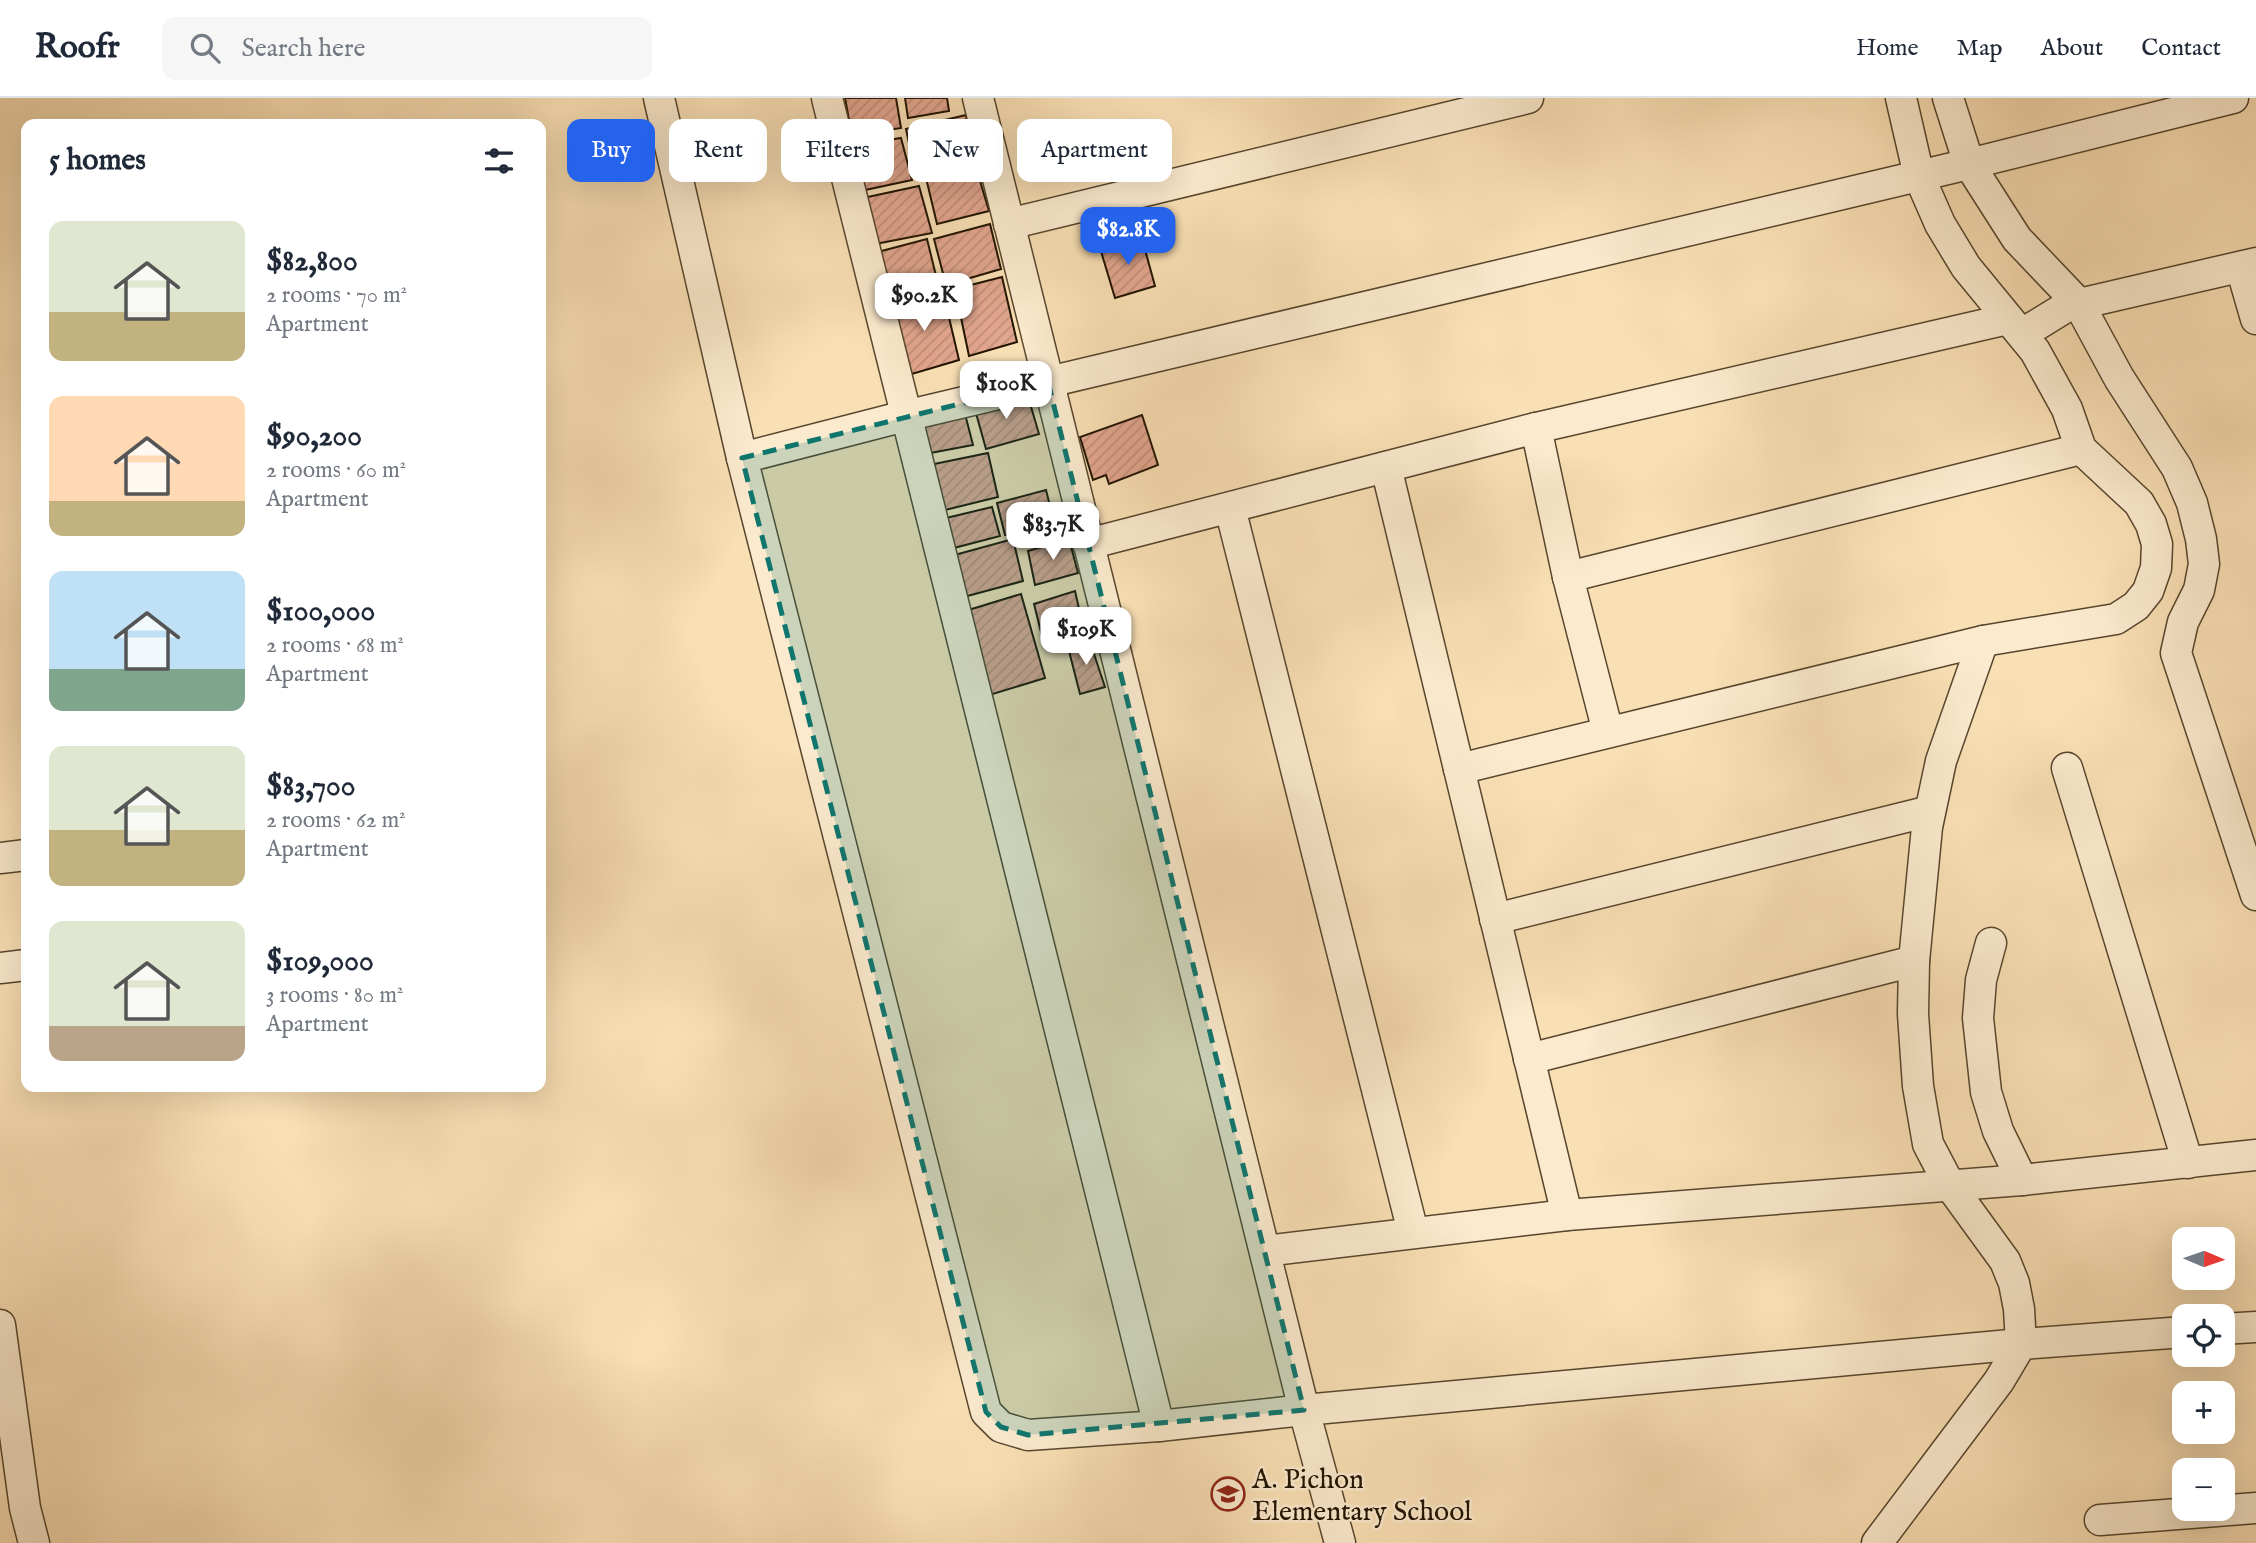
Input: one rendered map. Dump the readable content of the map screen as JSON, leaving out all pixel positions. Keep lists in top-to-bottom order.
{
  "places": {
    "school or university": ["A. Pichon Elementary School"]
  },
  "north": "right",
  "page": {
    "header": "Roofr",
    "search": "Search here",
    "nav": [
      "Home",
      "Map",
      "About",
      "Contact"
    ],
    "chip": [
      "Buy",
      "Rent",
      "Filters",
      "New",
      "Apartment"
    ],
    "heading": "5 homes",
    "list": [
      {
        "name": "$82,800",
        "note": "2 rooms · 70 m² · Apartment"
      },
      {
        "name": "$90,200",
        "note": "2 rooms · 60 m² · Apartment"
      },
      {
        "name": "$100,000",
        "note": "2 rooms · 68 m² · Apartment"
      },
      {
        "name": "$83,700",
        "note": "2 rooms · 62 m² · Apartment"
      },
      {
        "name": "$109,000",
        "note": "3 rooms · 80 m² · Apartment"
      }
    ],
    "price": [
      "$82.8K",
      "$90.2K",
      "$100K",
      "$83.7K",
      "$109K"
    ],
    "map_buttons": ["+", "−"]
  }
}
